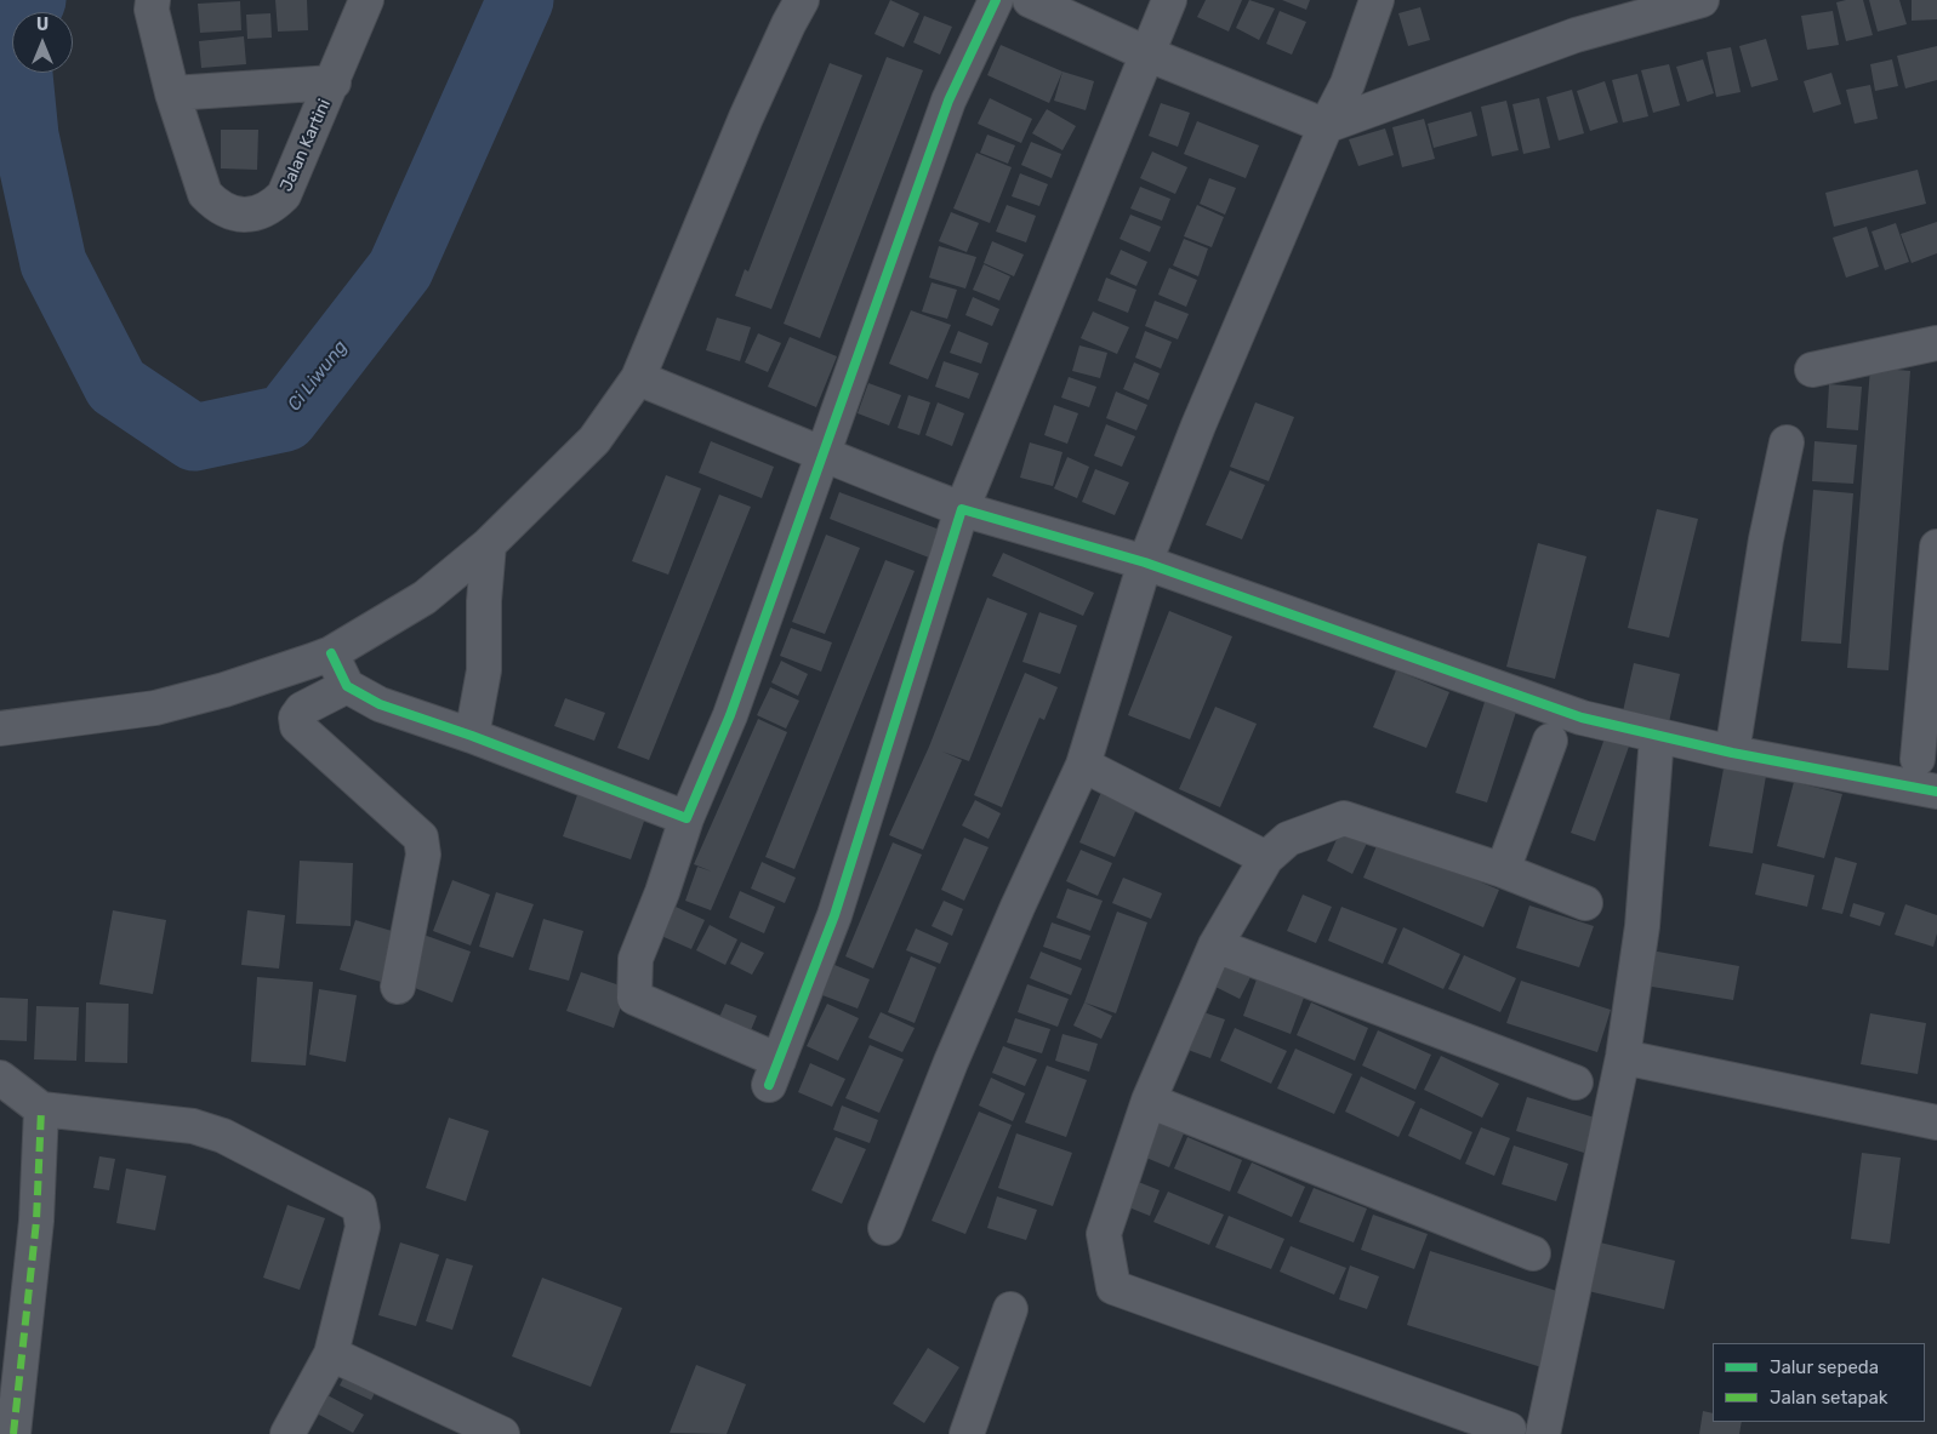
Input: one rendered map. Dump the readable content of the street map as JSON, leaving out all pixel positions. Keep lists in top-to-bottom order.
{
  "streets": {
    "street": ["Jalan Kartini"]
  },
  "water": ["Ci Liwung"],
  "legend": ["Jalur sepeda", "Jalan setapak"],
  "north": "top"
}
